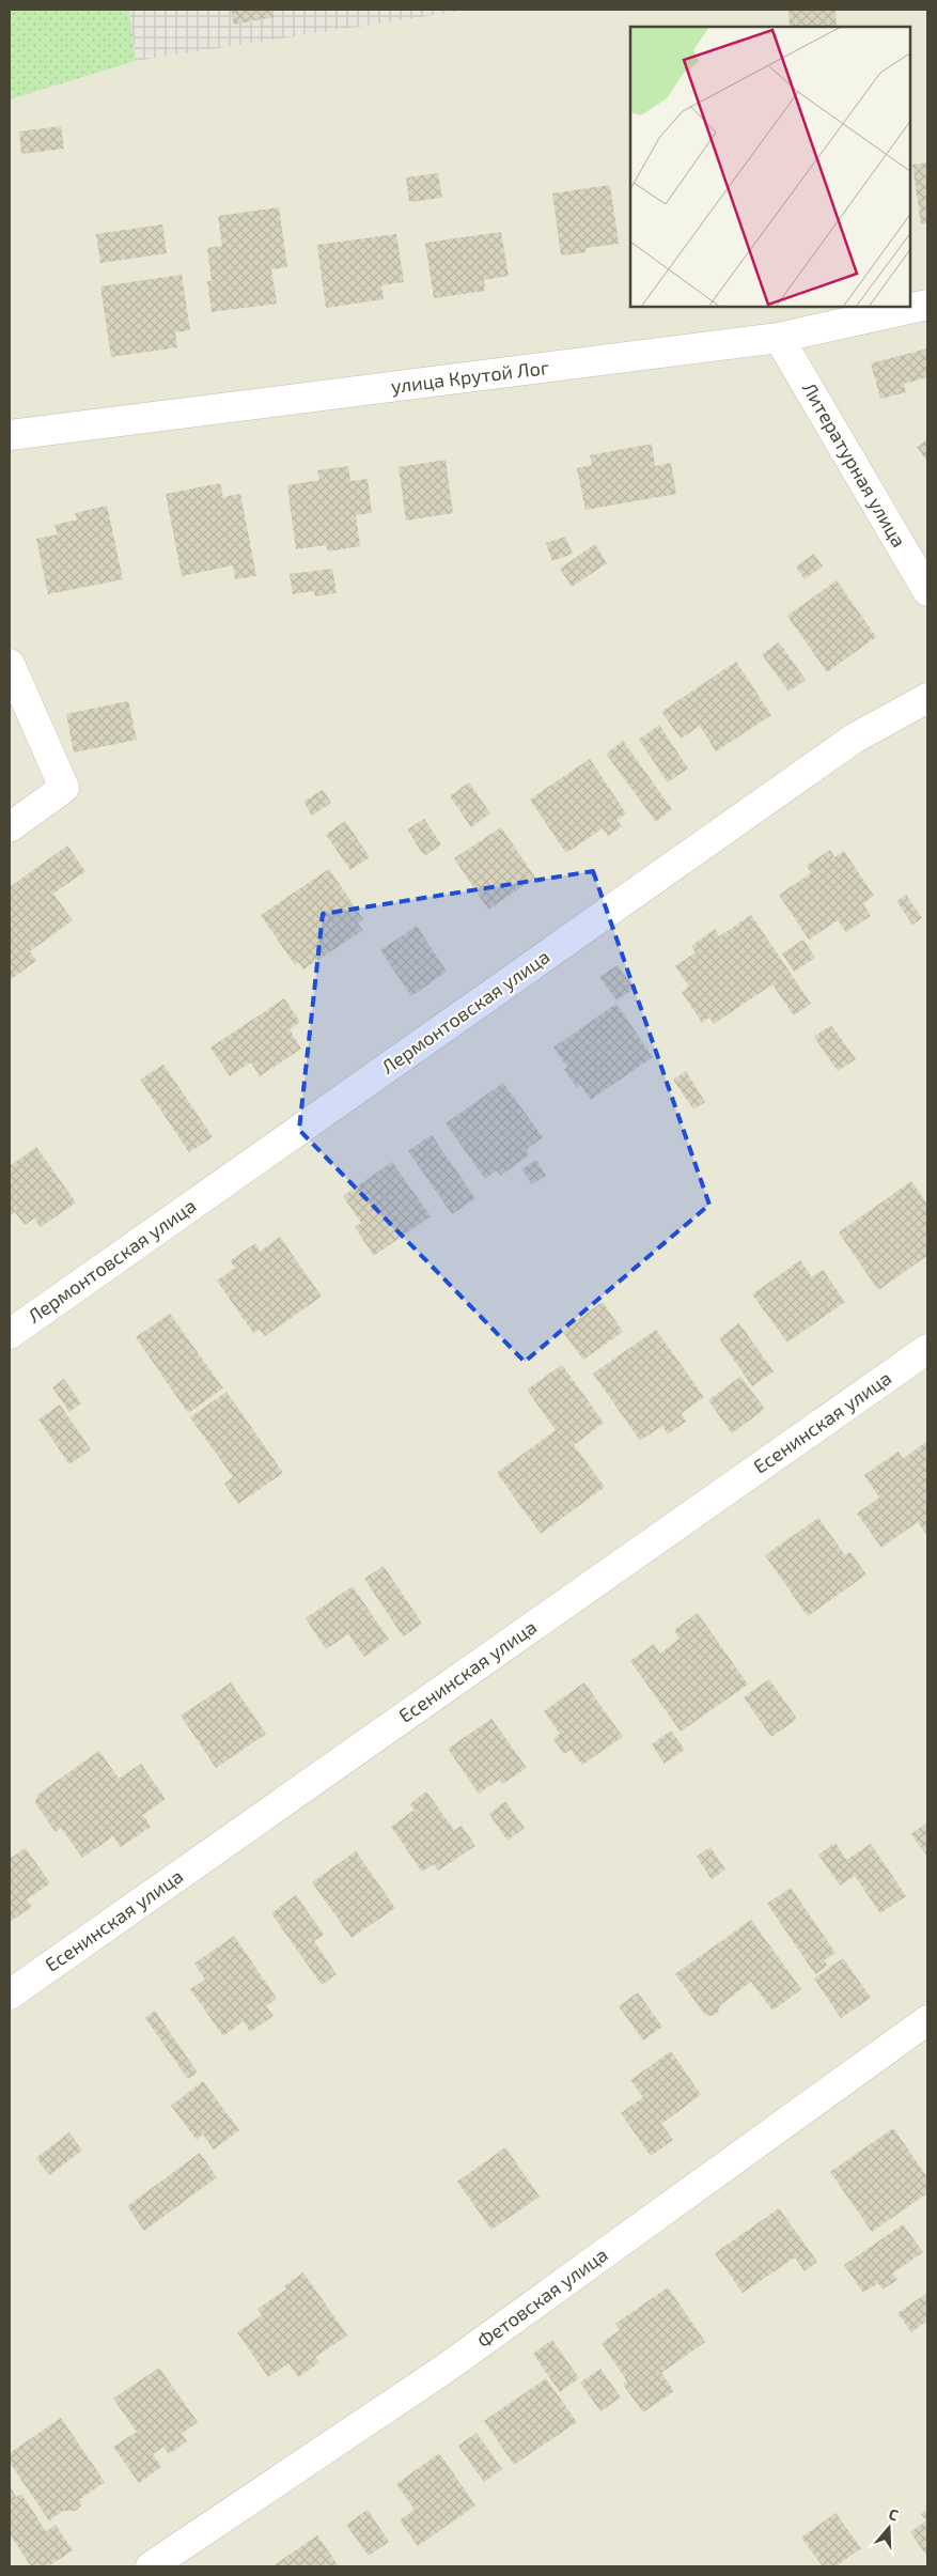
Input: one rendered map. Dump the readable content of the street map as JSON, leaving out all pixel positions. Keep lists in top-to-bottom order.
{
  "streets": {
    "street": [
      "улица Крутой Лог",
      "Литературная улица",
      "Лермонтовская улица",
      "Есенинская улица",
      "Фетовская улица"
    ]
  },
  "crossings": [
    ["улица Крутой Лог", "Литературная улица"]
  ],
  "north": "top"
}
